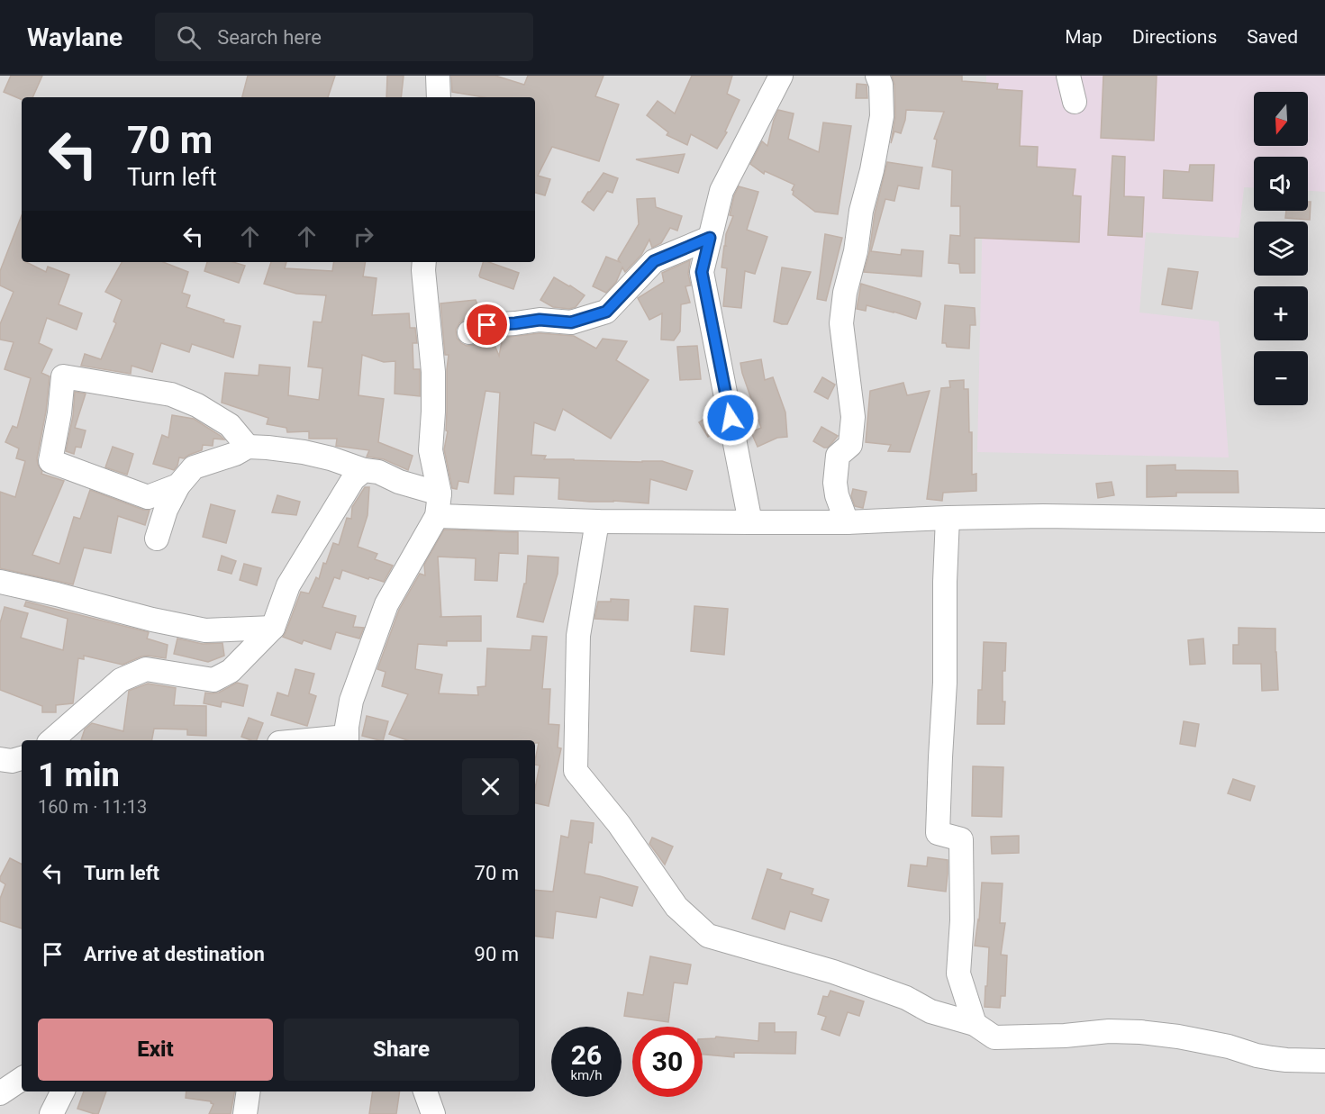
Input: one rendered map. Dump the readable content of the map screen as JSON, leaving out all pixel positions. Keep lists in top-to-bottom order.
{
  "north": "bottom",
  "page": {
    "header": "Waylane",
    "search": "Search here",
    "nav": ["Map", "Directions", "Saved"],
    "map_buttons": ["+", "−"],
    "turn": ["70 m", "Turn left"],
    "heading": ["1 min", "160 m · 11:13"],
    "list": [
      {
        "name": "Turn left",
        "value": "70 m"
      },
      {
        "name": "Arrive at destination",
        "value": "90 m"
      }
    ],
    "buttons": ["Exit", "Share"],
    "speed": "26 km/h",
    "limit": "30"
  }
}
